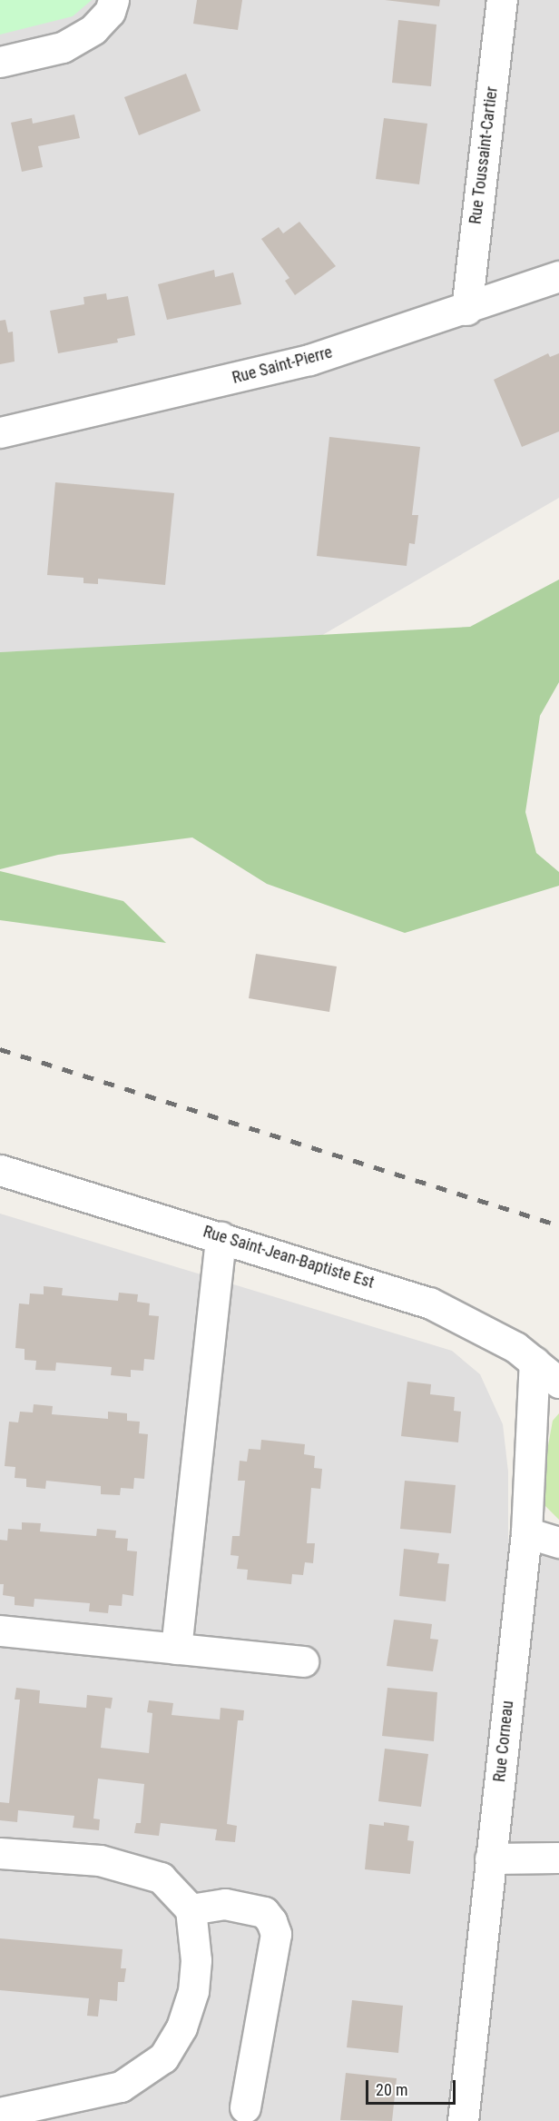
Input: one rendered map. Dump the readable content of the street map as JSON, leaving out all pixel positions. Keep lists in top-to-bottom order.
{
  "streets": {
    "street": [
      "Rue Toussaint-Cartier",
      "Rue Saint-Pierre",
      "Rue Saint-Jean-Baptiste Est",
      "Rue Corneau"
    ]
  },
  "crossings": [
    ["Rue Toussaint-Cartier", "Rue Saint-Pierre"],
    ["Rue Saint-Jean-Baptiste Est", "Rue Corneau"]
  ],
  "scale_bar": "20 m"
}
